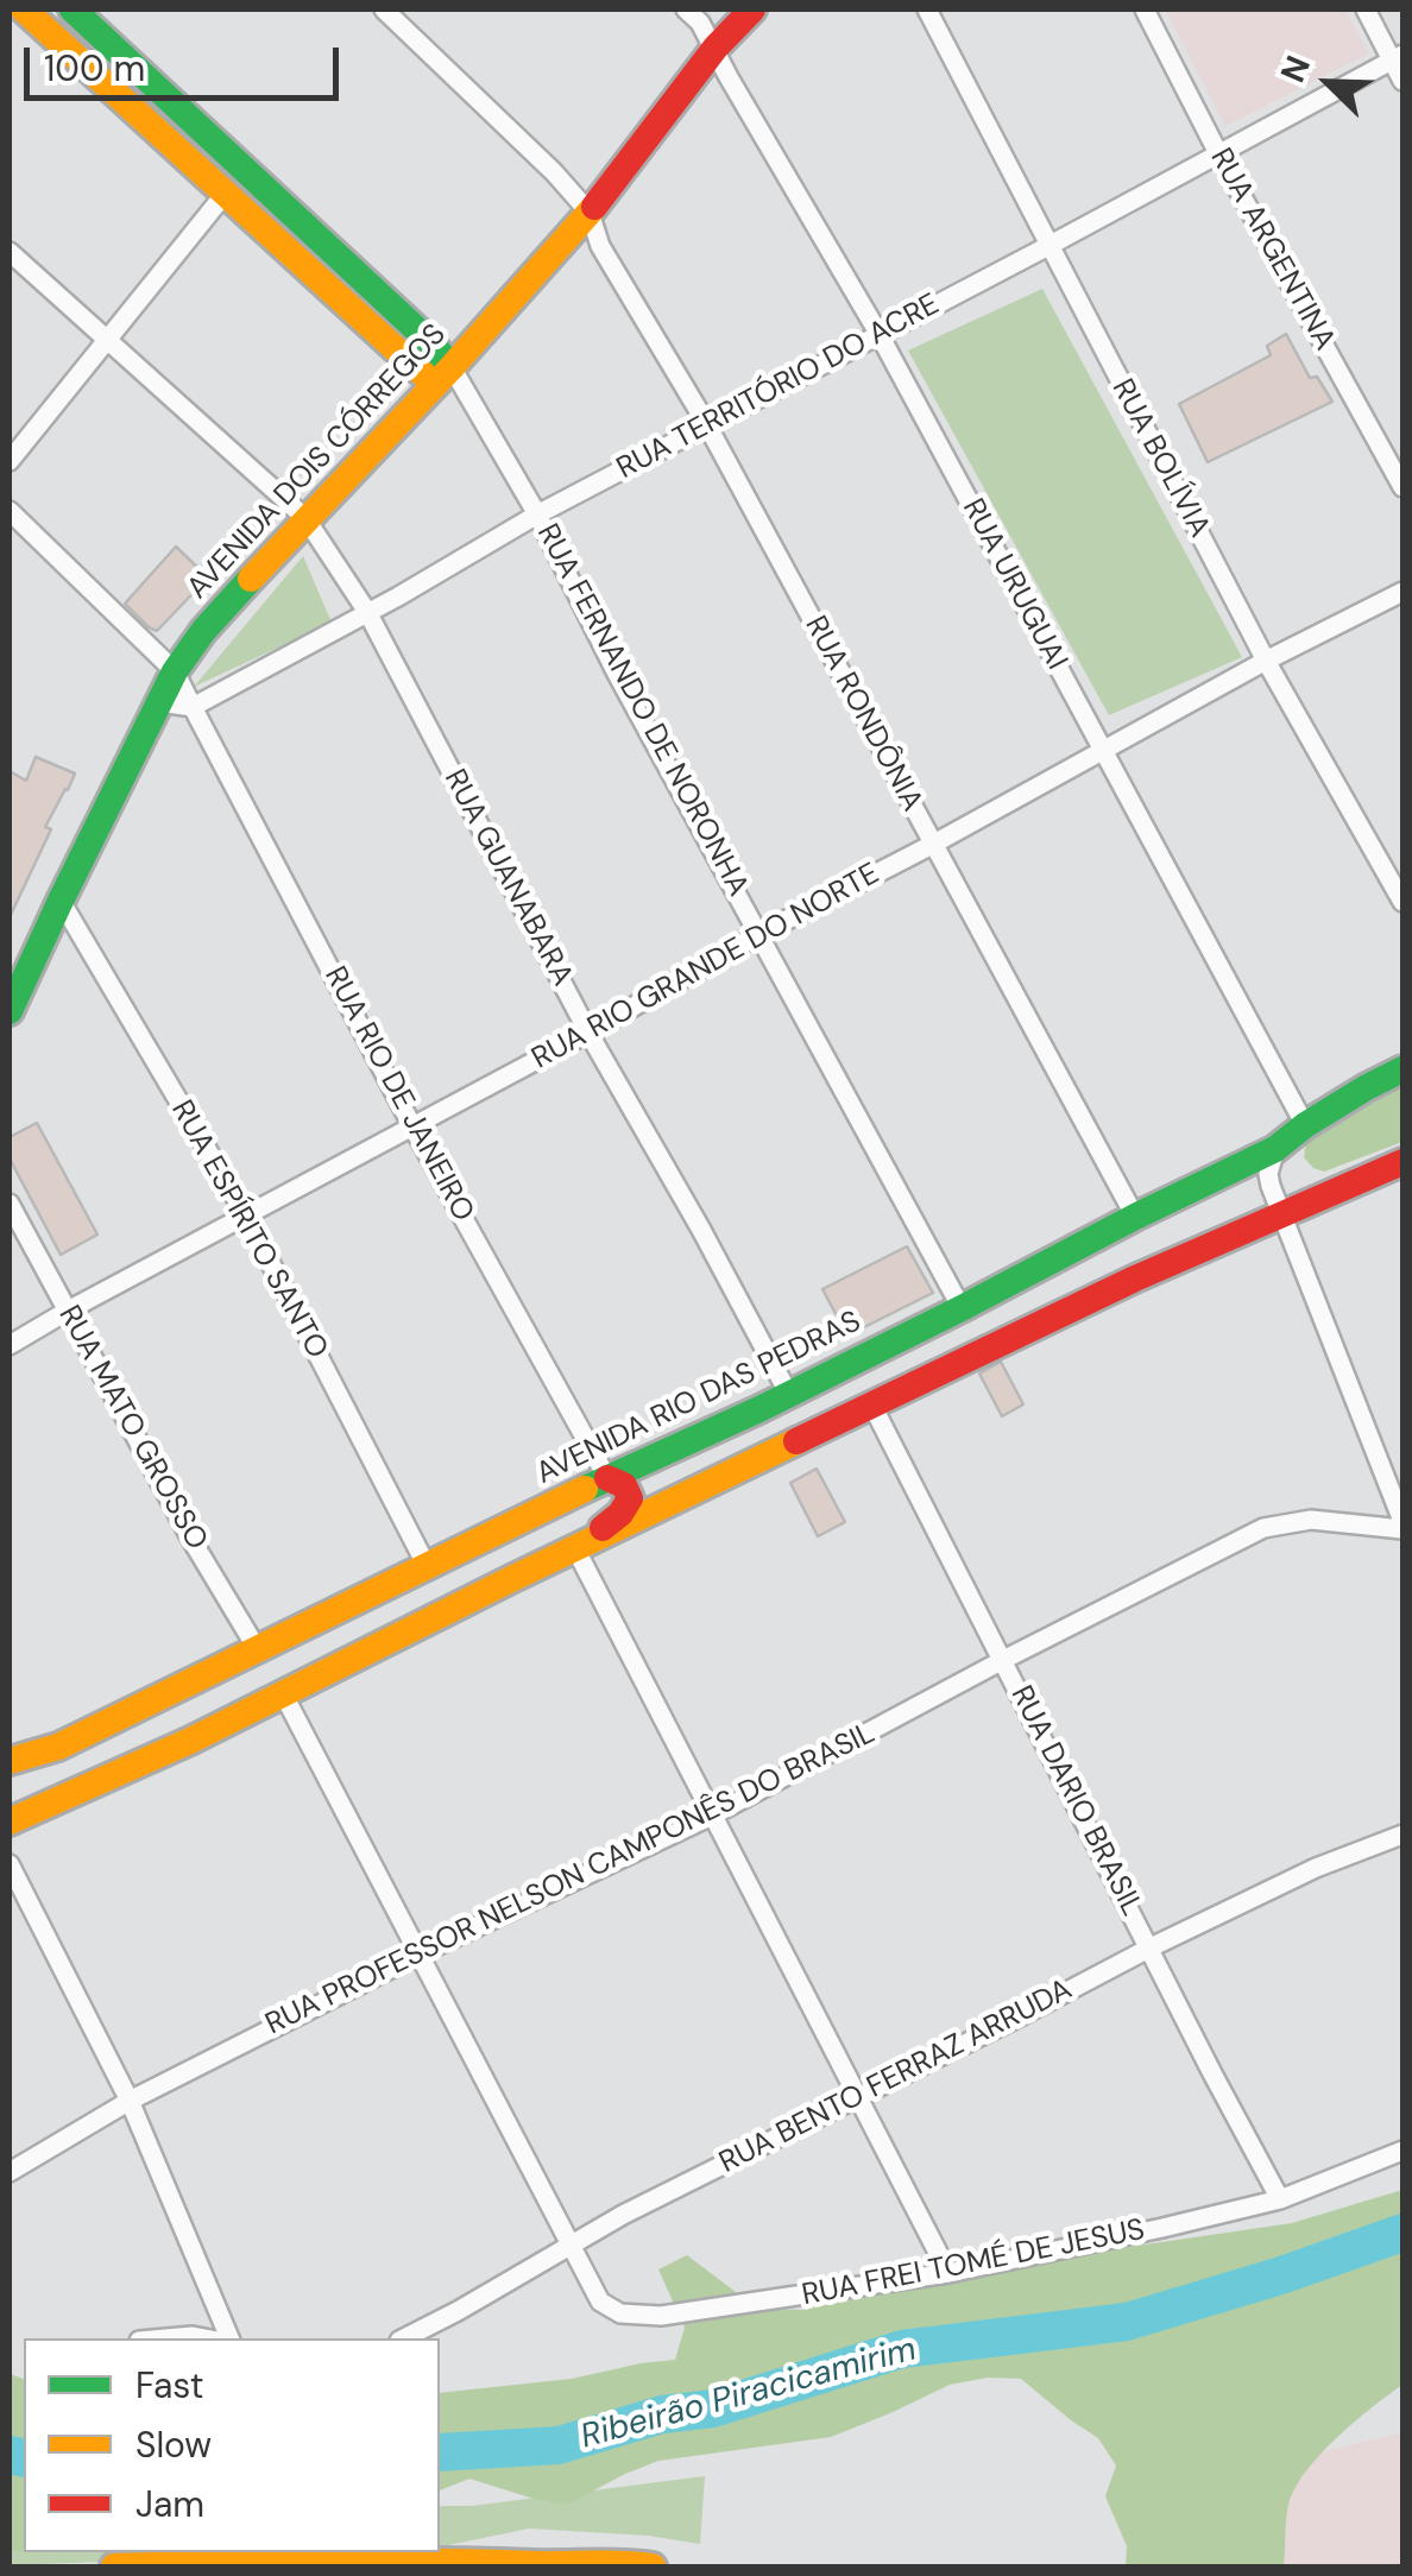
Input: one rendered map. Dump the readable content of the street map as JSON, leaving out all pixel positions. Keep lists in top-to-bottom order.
{
  "streets": {
    "main road": ["AVENIDA DOIS CÓRREGOS", "AVENIDA RIO DAS PEDRAS"],
    "street": [
      "RUA ARGENTINA",
      "RUA TERRITÓRIO DO ACRE",
      "RUA BOLÍVIA",
      "RUA URUGUAI",
      "RUA FERNANDO DE NORONHA",
      "RUA RONDÔNIA",
      "RUA GUANABARA",
      "RUA RIO GRANDE DO NORTE",
      "RUA RIO DE JANEIRO",
      "RUA ESPÍRITO SANTO",
      "RUA MATO GROSSO",
      "RUA DARIO BRASIL",
      "RUA PROFESSOR NELSON CAMPONÊS DO BRASIL",
      "RUA BENTO FERRAZ ARRUDA",
      "RUA FREI TOMÉ DE JESUS"
    ]
  },
  "crossings": [
    ["RUA ARGENTINA", "RUA TERRITÓRIO DO ACRE"],
    ["RUA TERRITÓRIO DO ACRE", "RUA BOLÍVIA"],
    ["RUA TERRITÓRIO DO ACRE", "RUA URUGUAI"],
    ["RUA TERRITÓRIO DO ACRE", "RUA FERNANDO DE NORONHA"],
    ["RUA TERRITÓRIO DO ACRE", "RUA RONDÔNIA"],
    ["RUA TERRITÓRIO DO ACRE", "RUA GUANABARA"],
    ["RUA TERRITÓRIO DO ACRE", "RUA RIO DE JANEIRO"],
    ["RUA BOLÍVIA", "RUA RIO GRANDE DO NORTE"],
    ["AVENIDA DOIS CÓRREGOS", "RUA URUGUAI"],
    ["AVENIDA DOIS CÓRREGOS", "RUA FERNANDO DE NORONHA"],
    ["AVENIDA DOIS CÓRREGOS", "RUA RONDÔNIA"],
    ["AVENIDA DOIS CÓRREGOS", "RUA GUANABARA"],
    ["AVENIDA DOIS CÓRREGOS", "RUA ESPÍRITO SANTO"],
    ["RUA URUGUAI", "RUA RIO GRANDE DO NORTE"],
    ["RUA URUGUAI", "AVENIDA RIO DAS PEDRAS"],
    ["RUA FERNANDO DE NORONHA", "RUA RIO GRANDE DO NORTE"],
    ["RUA FERNANDO DE NORONHA", "AVENIDA RIO DAS PEDRAS"],
    ["RUA RONDÔNIA", "RUA RIO GRANDE DO NORTE"],
    ["RUA RONDÔNIA", "AVENIDA RIO DAS PEDRAS"],
    ["RUA GUANABARA", "RUA RIO GRANDE DO NORTE"],
    ["RUA GUANABARA", "AVENIDA RIO DAS PEDRAS"],
    ["RUA RIO GRANDE DO NORTE", "RUA RIO DE JANEIRO"],
    ["RUA RIO GRANDE DO NORTE", "RUA ESPÍRITO SANTO"],
    ["RUA RIO GRANDE DO NORTE", "RUA MATO GROSSO"],
    ["RUA RIO DE JANEIRO", "AVENIDA RIO DAS PEDRAS"],
    ["RUA ESPÍRITO SANTO", "AVENIDA RIO DAS PEDRAS"],
    ["AVENIDA RIO DAS PEDRAS", "RUA MATO GROSSO"],
    ["RUA DARIO BRASIL", "RUA PROFESSOR NELSON CAMPONÊS DO BRASIL"],
    ["RUA DARIO BRASIL", "RUA BENTO FERRAZ ARRUDA"],
    ["RUA DARIO BRASIL", "RUA FREI TOMÉ DE JESUS"],
    ["RUA PROFESSOR NELSON CAMPONÊS DO BRASIL", "RUA FREI TOMÉ DE JESUS"],
    ["RUA BENTO FERRAZ ARRUDA", "RUA FREI TOMÉ DE JESUS"]
  ],
  "water": ["Ribeirão Piracicamirim"],
  "legend": ["Fast", "Slow", "Jam"],
  "scale_bar": "100 m",
  "north": "top left"
}
